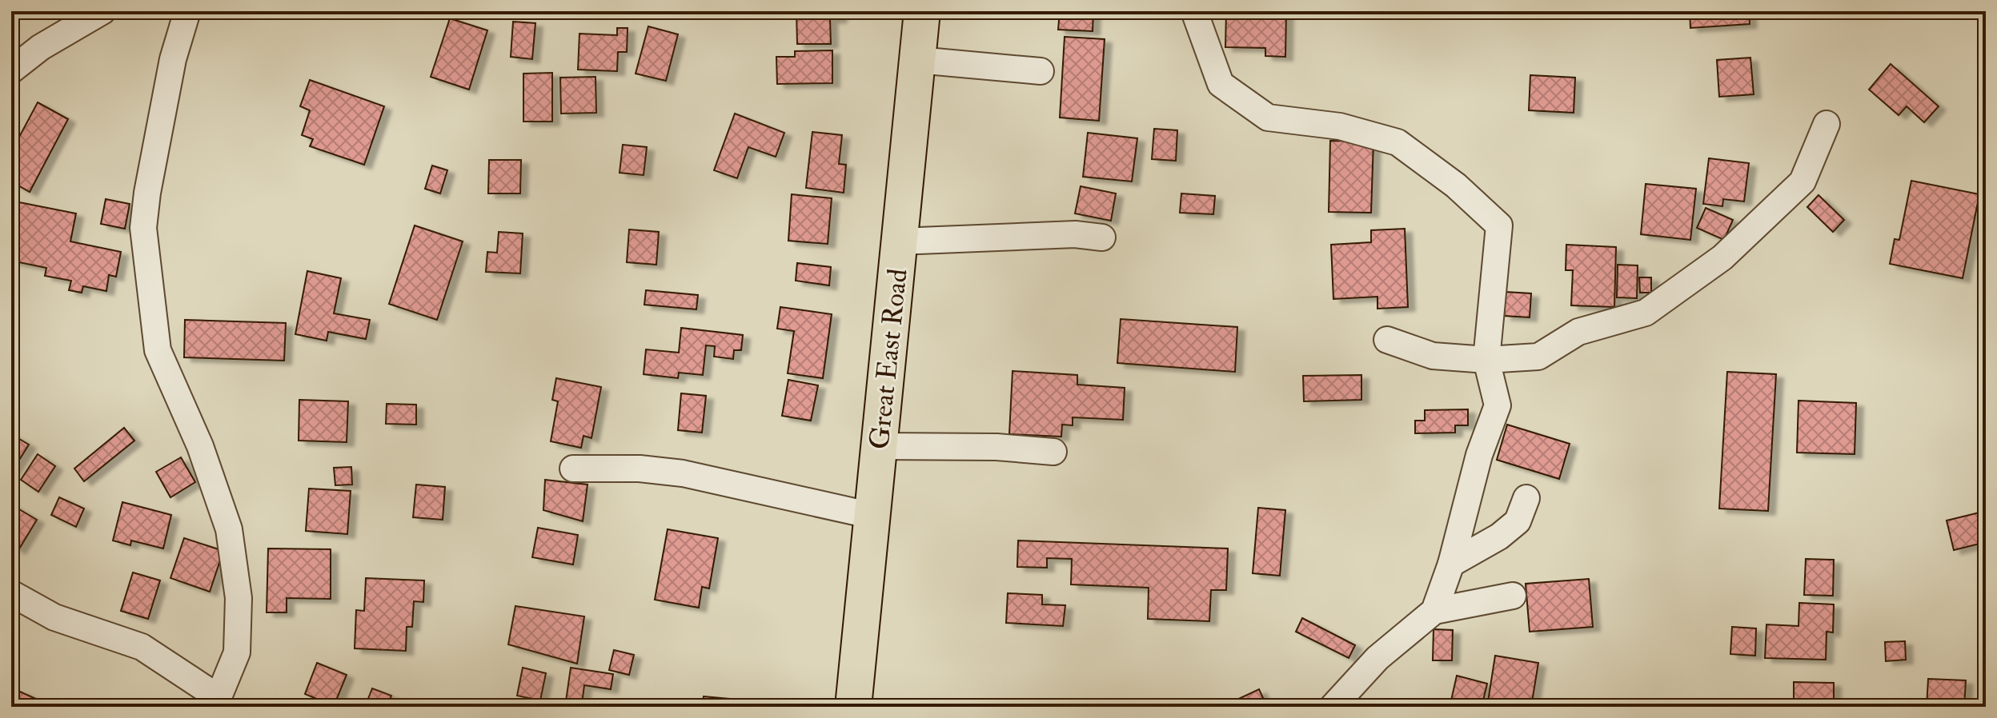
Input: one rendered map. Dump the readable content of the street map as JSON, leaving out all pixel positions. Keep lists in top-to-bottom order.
{
  "streets": {
    "highway": ["Great East Road"]
  }
}
